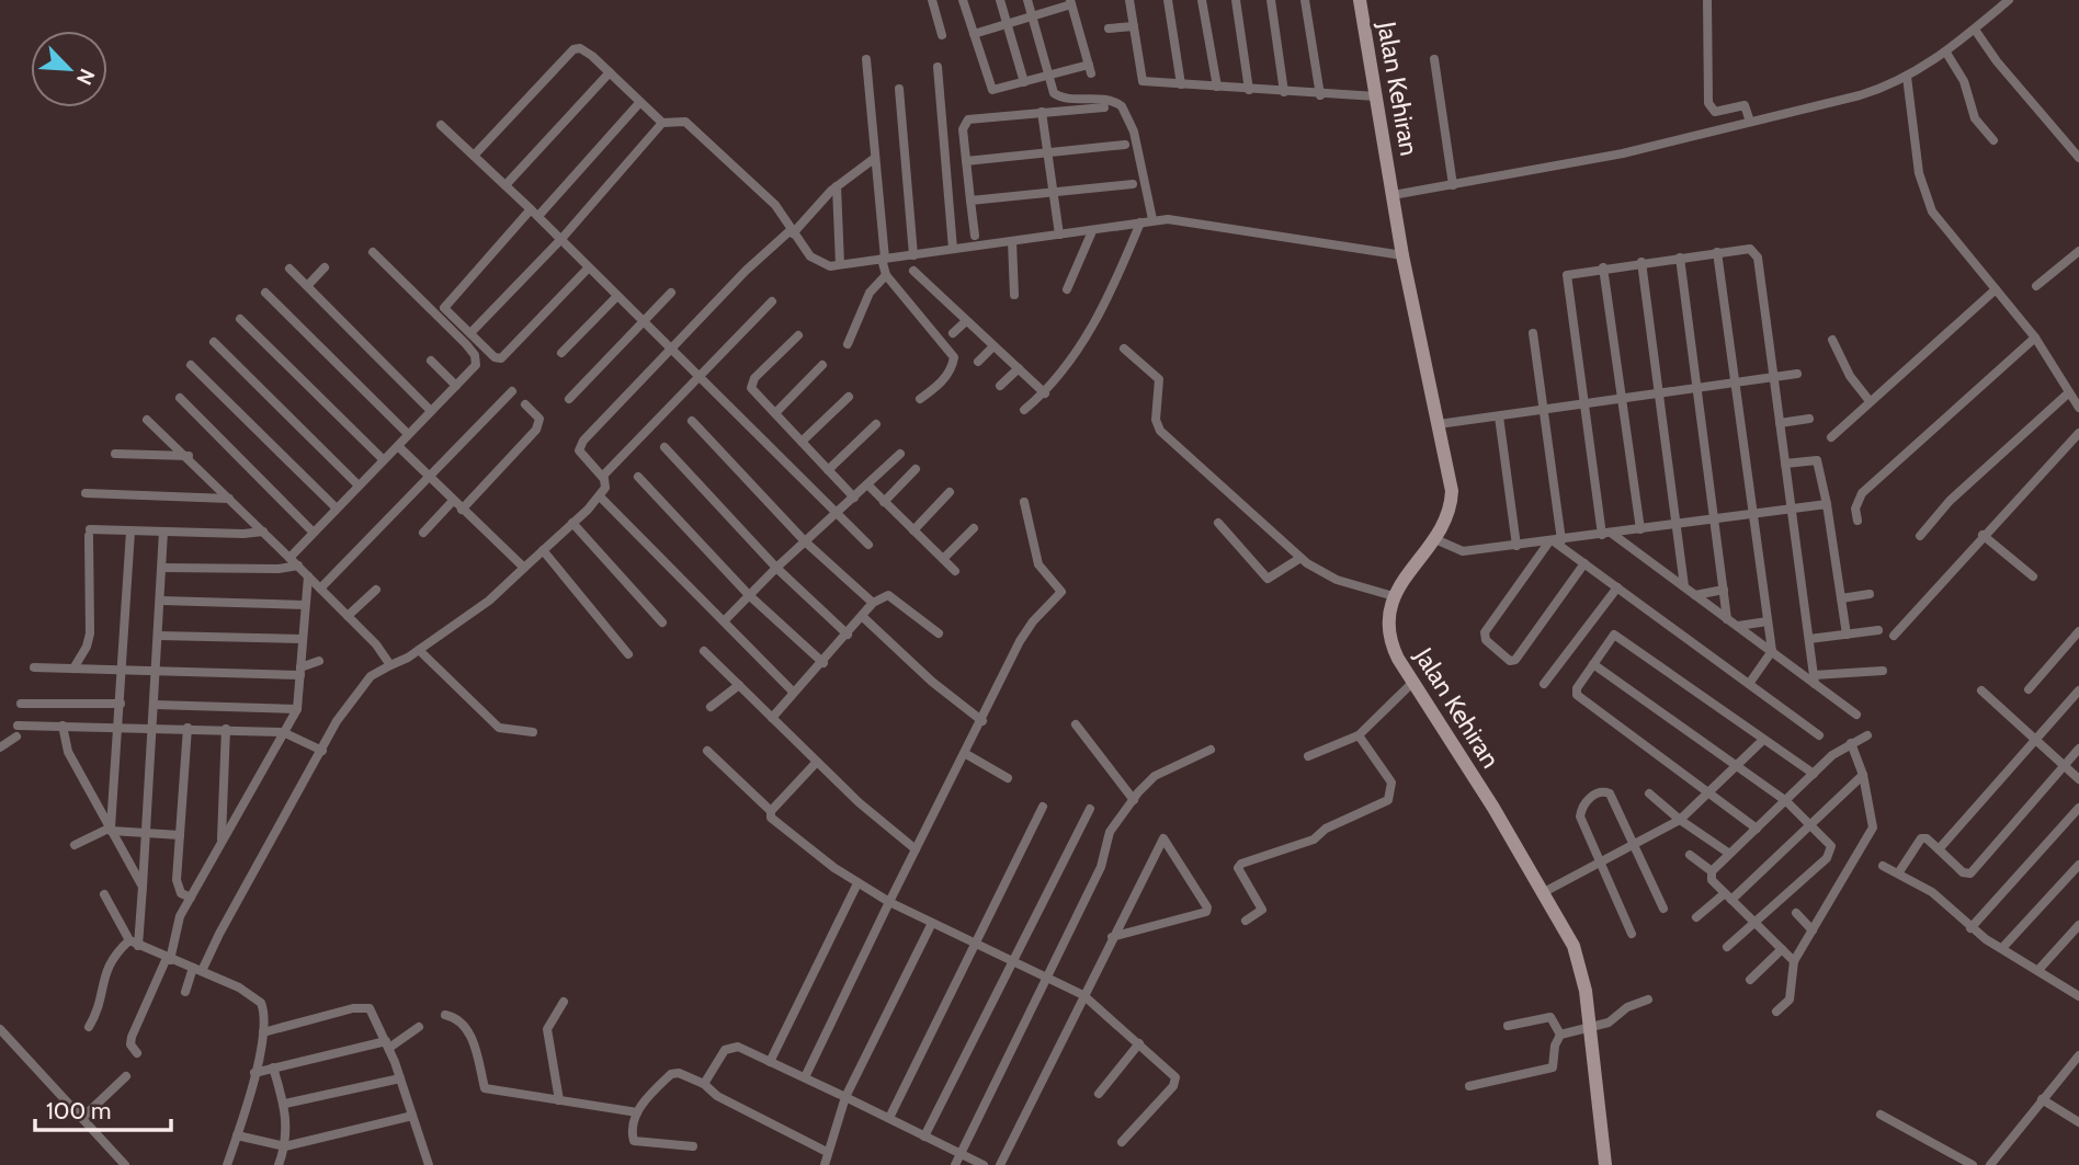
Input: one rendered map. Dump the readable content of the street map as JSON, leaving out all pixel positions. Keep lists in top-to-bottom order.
{
  "streets": {
    "street": ["Jalan Kehiran"]
  },
  "scale_bar": "100 m",
  "north": "bottom right"
}
